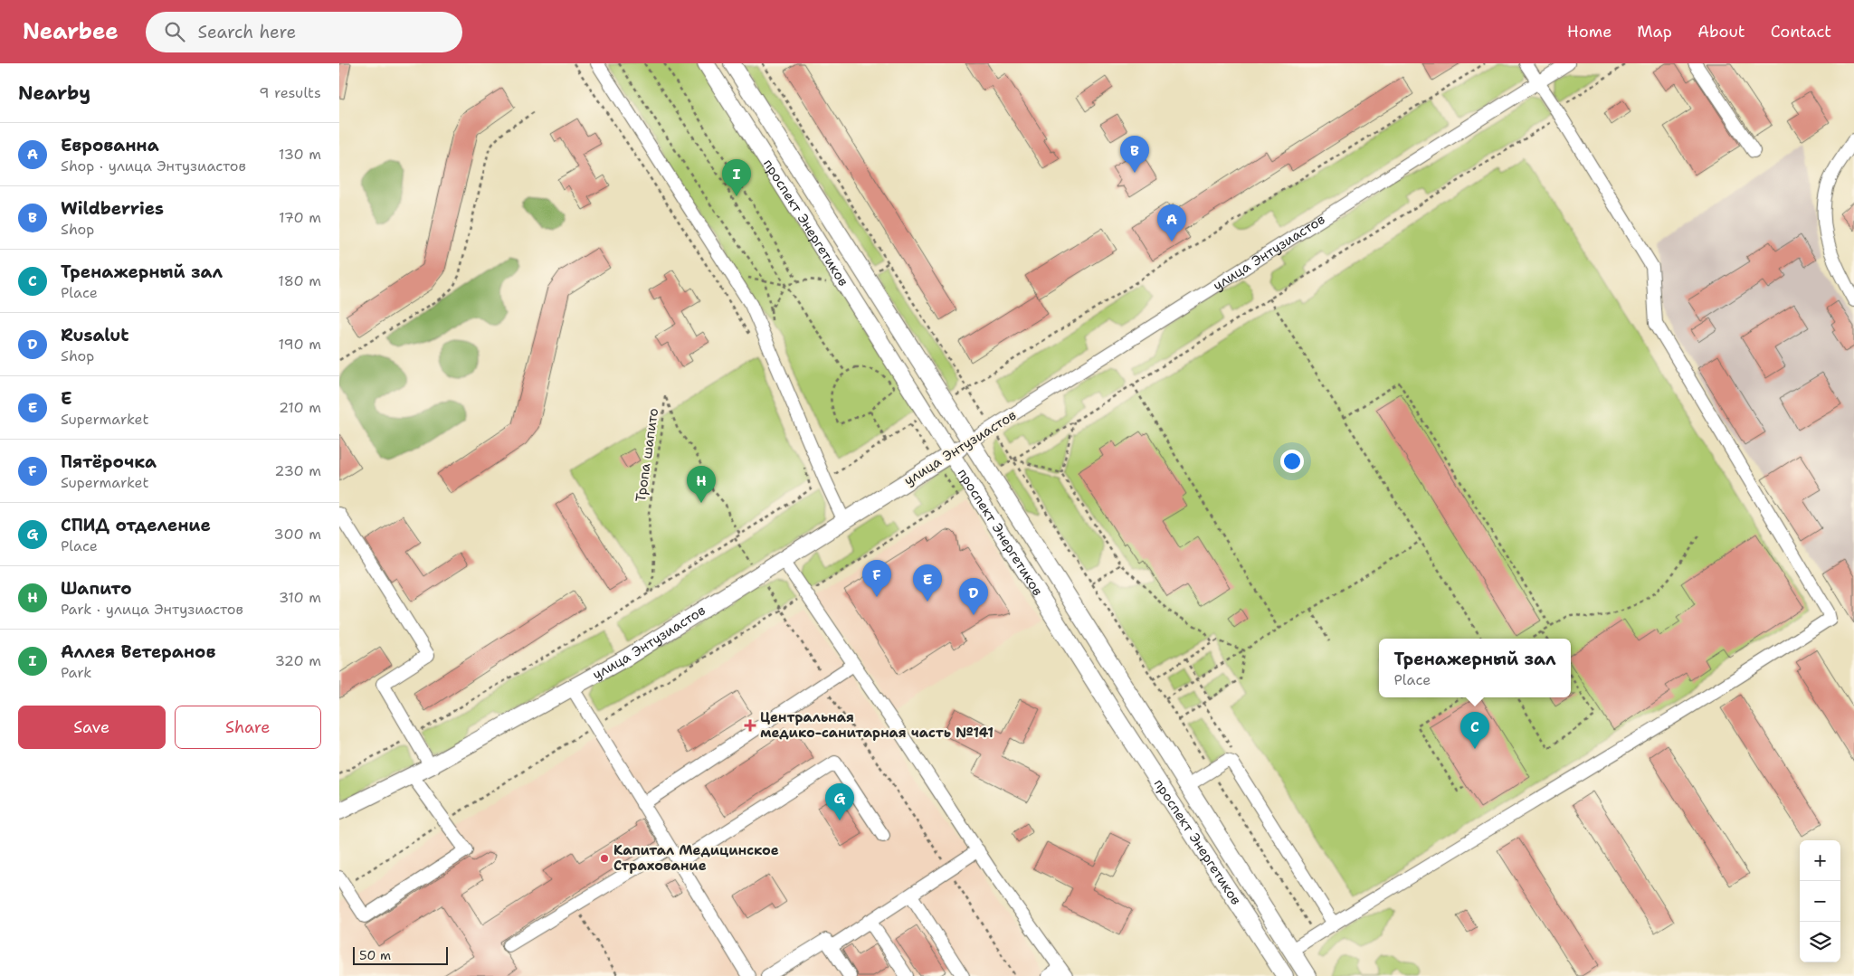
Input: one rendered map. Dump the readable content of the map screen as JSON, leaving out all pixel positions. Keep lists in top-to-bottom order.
{
  "streets": {
    "main road": ["проспект Энергетиков", "улица Энтузиастов"],
    "path": ["Тропа шапито"]
  },
  "crossings": [
    ["проспект Энергетиков", "улица Энтузиастов"]
  ],
  "places": {
    "health": ["Центральная медико-санитарная часть №141"],
    "other": ["Капитал Медицинское Страхование"]
  },
  "scale_bar": "50 m",
  "page": {
    "header": "Nearbee",
    "search": "Search here",
    "nav": [
      "Home",
      "Map",
      "About",
      "Contact"
    ],
    "heading": ["Nearby", "9 results"],
    "list": [
      {
        "mark": "A",
        "name": "Еврованна",
        "note": "Shop · улица Энтузиастов",
        "value": "130 m"
      },
      {
        "mark": "B",
        "name": "Wildberries",
        "note": "Shop",
        "value": "170 m"
      },
      {
        "mark": "C",
        "name": "Тренажерный зал",
        "note": "Place",
        "value": "180 m"
      },
      {
        "mark": "D",
        "name": "Rusalut",
        "note": "Shop",
        "value": "190 m"
      },
      {
        "mark": "E",
        "name": "Е",
        "note": "Supermarket",
        "value": "210 m"
      },
      {
        "mark": "F",
        "name": "Пятёрочка",
        "note": "Supermarket",
        "value": "230 m"
      },
      {
        "mark": "G",
        "name": "СПИД отделение",
        "note": "Place",
        "value": "300 m"
      },
      {
        "mark": "H",
        "name": "Шапито",
        "note": "Park · улица Энтузиастов",
        "value": "310 m"
      },
      {
        "mark": "I",
        "name": "Аллея Ветеранов",
        "note": "Park",
        "value": "320 m"
      }
    ],
    "pins": [
      "B",
      "I",
      "A",
      "H",
      "F",
      "E",
      "D",
      "C",
      "G"
    ],
    "popup": ["Тренажерный зал", "Place"],
    "buttons": ["Save", "Share"],
    "map_buttons": ["+", "−"],
    "scale": "50 m"
  }
}
